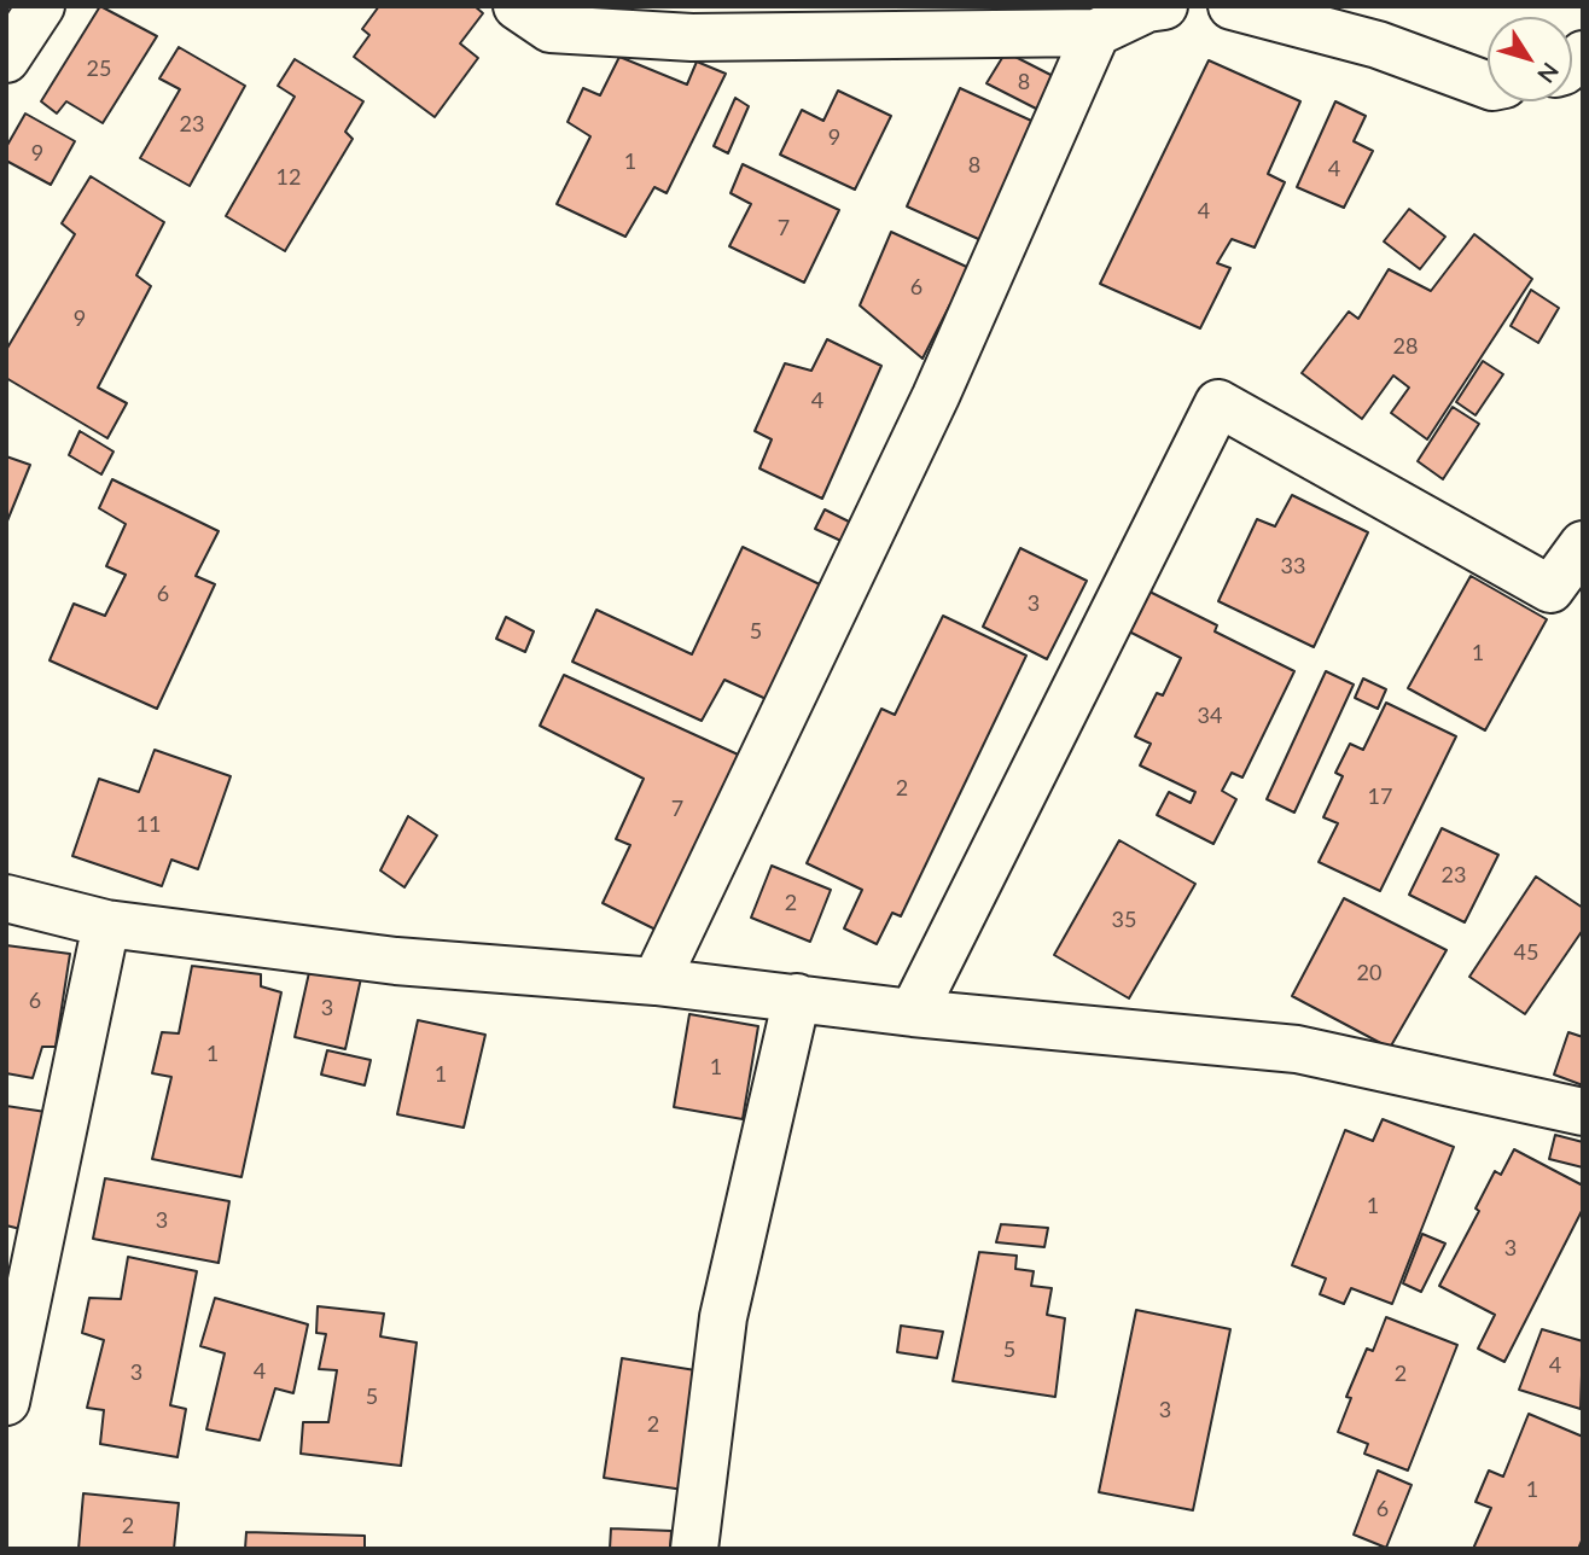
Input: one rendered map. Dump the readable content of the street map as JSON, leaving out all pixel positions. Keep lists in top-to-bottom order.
{
  "house_numbers": [
    "25",
    "8",
    "23",
    "9",
    "9",
    "1",
    "8",
    "4",
    "12",
    "4",
    "7",
    "6",
    "9",
    "28",
    "4",
    "33",
    "6",
    "3",
    "5",
    "1",
    "34",
    "2",
    "17",
    "7",
    "11",
    "23",
    "2",
    "35",
    "45",
    "20",
    "6",
    "3",
    "1",
    "1",
    "1",
    "1",
    "3",
    "3",
    "5",
    "4",
    "4",
    "3",
    "2",
    "5",
    "3",
    "2",
    "1",
    "6",
    "2"
  ],
  "north": "bottom right"
}
